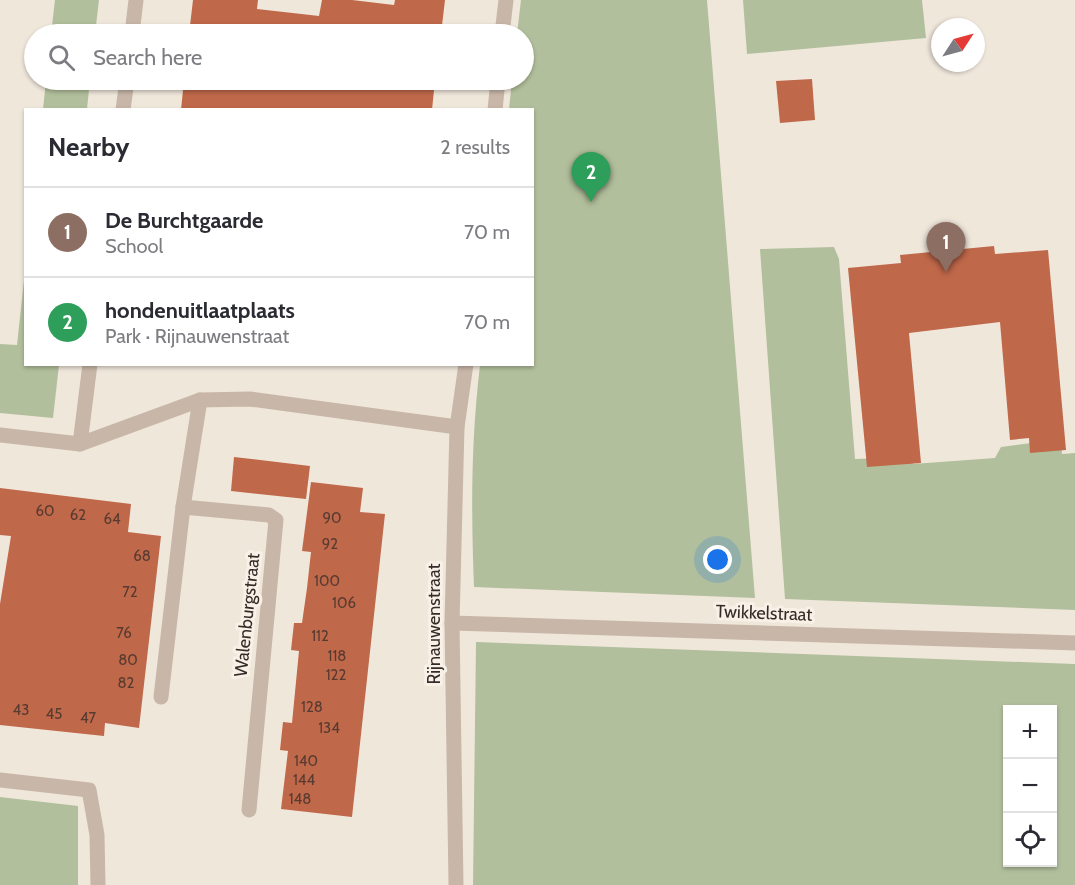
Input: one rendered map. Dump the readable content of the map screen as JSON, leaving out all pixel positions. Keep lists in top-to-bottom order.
{
  "streets": {
    "street": ["Twikkelstraat", "Walenburgstraat", "Rijnauwenstraat"]
  },
  "crossings": [
    ["Twikkelstraat", "Rijnauwenstraat"]
  ],
  "house_numbers": [
    "60",
    "62",
    "90",
    "64",
    "92",
    "68",
    "100",
    "72",
    "106",
    "76",
    "112",
    "118",
    "80",
    "122",
    "82",
    "128",
    "43",
    "45",
    "47",
    "134",
    "140",
    "144",
    "148"
  ],
  "north": "top right",
  "page": {
    "search": "Search here",
    "heading": ["Nearby", "2 results"],
    "pins": ["2", "1"],
    "list": [
      {
        "mark": "1",
        "name": "De Burchtgaarde",
        "note": "School",
        "value": "70 m"
      },
      {
        "mark": "2",
        "name": "hondenuitlaatplaats",
        "note": "Park · Rijnauwenstraat",
        "value": "70 m"
      }
    ],
    "map_buttons": ["+", "−"]
  }
}
